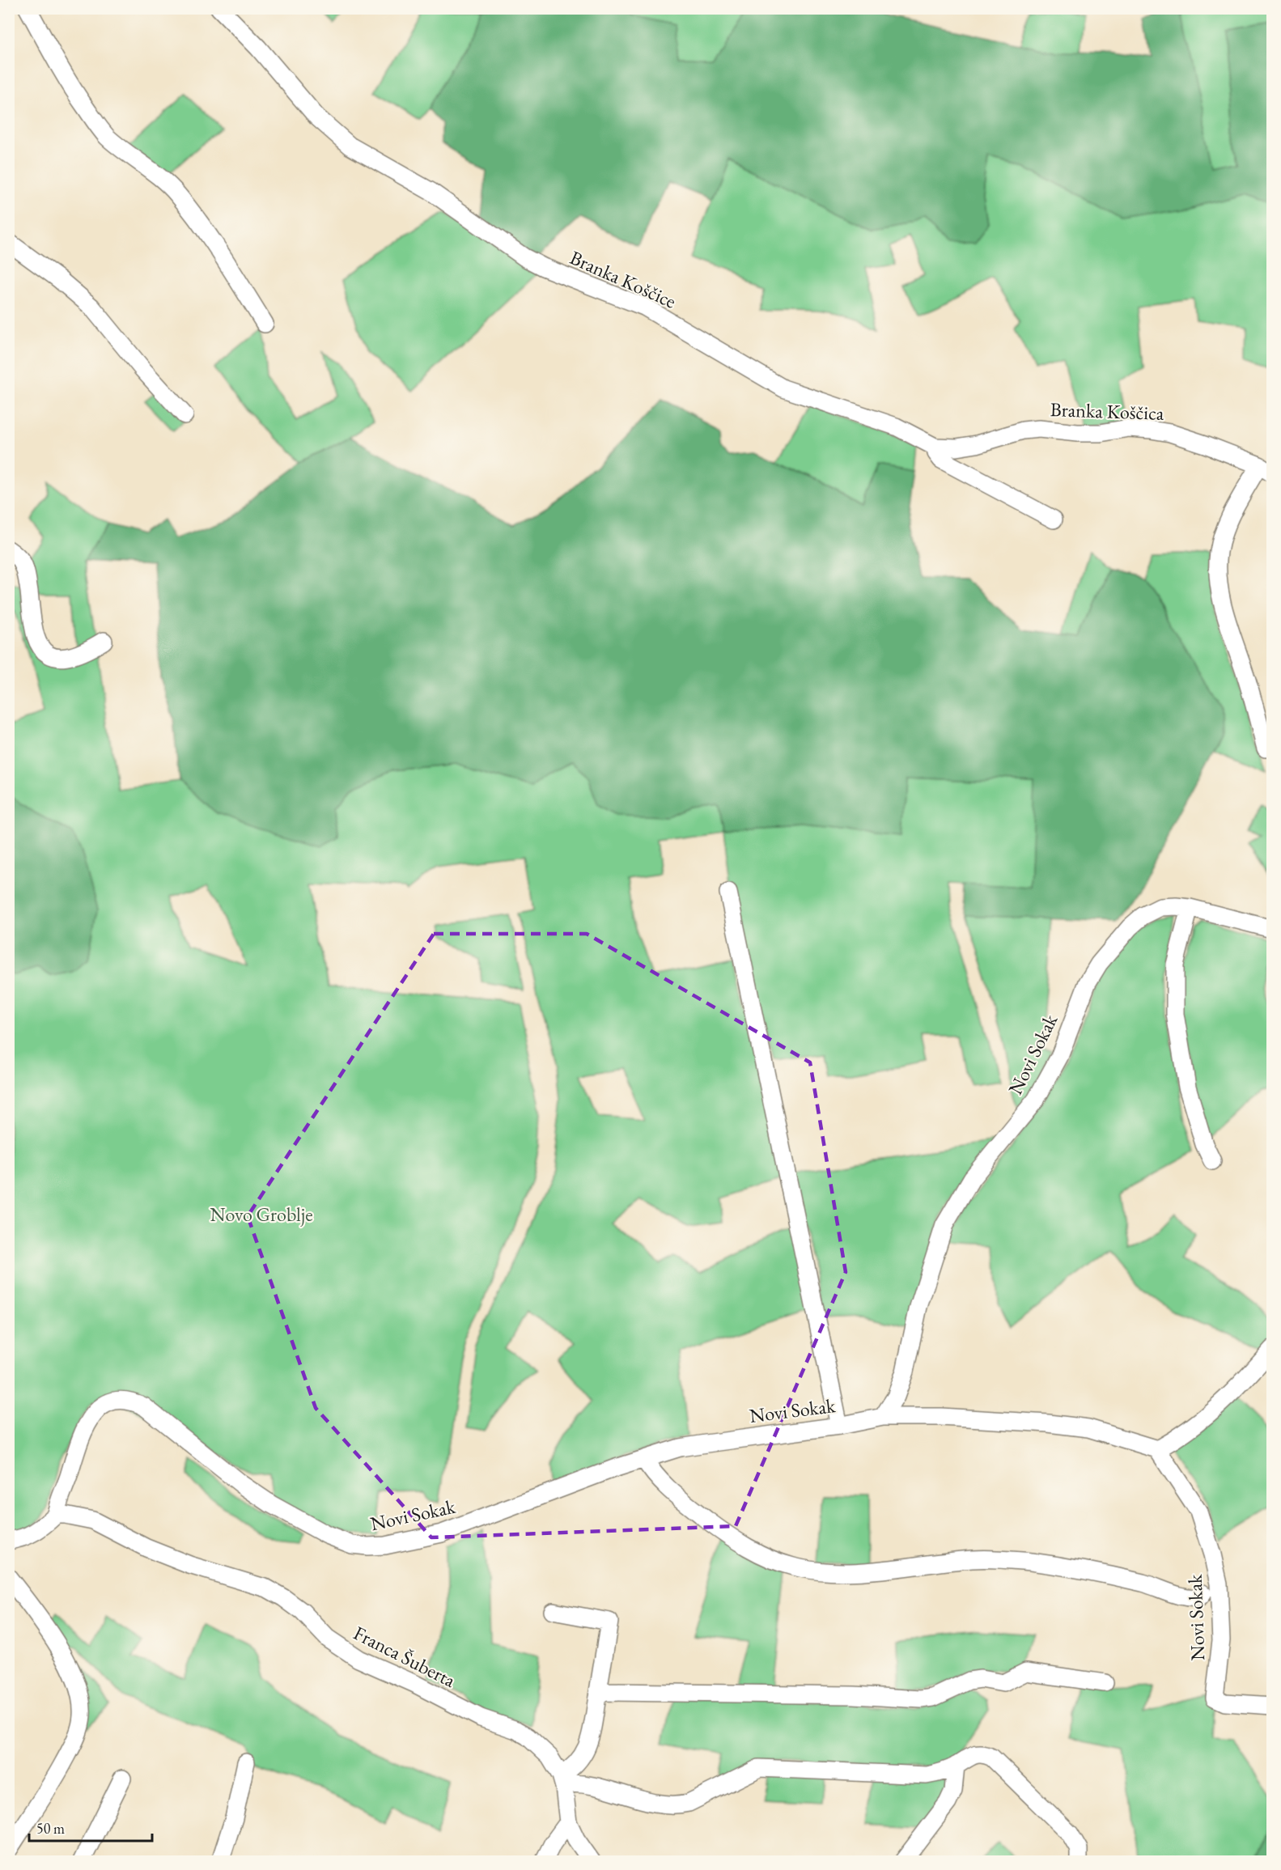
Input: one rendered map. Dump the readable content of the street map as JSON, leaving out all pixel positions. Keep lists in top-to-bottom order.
{
  "streets": {
    "street": [
      "Branka Koščice",
      "Branka Koščica",
      "Novi Sokak",
      "Franca Šuberta"
    ]
  },
  "crossings": [
    ["Branka Koščice", "Branka Koščica"],
    ["Novi Sokak", "Franca Šuberta"]
  ],
  "parks": ["Novo Groblje"],
  "scale_bar": "50 m"
}
